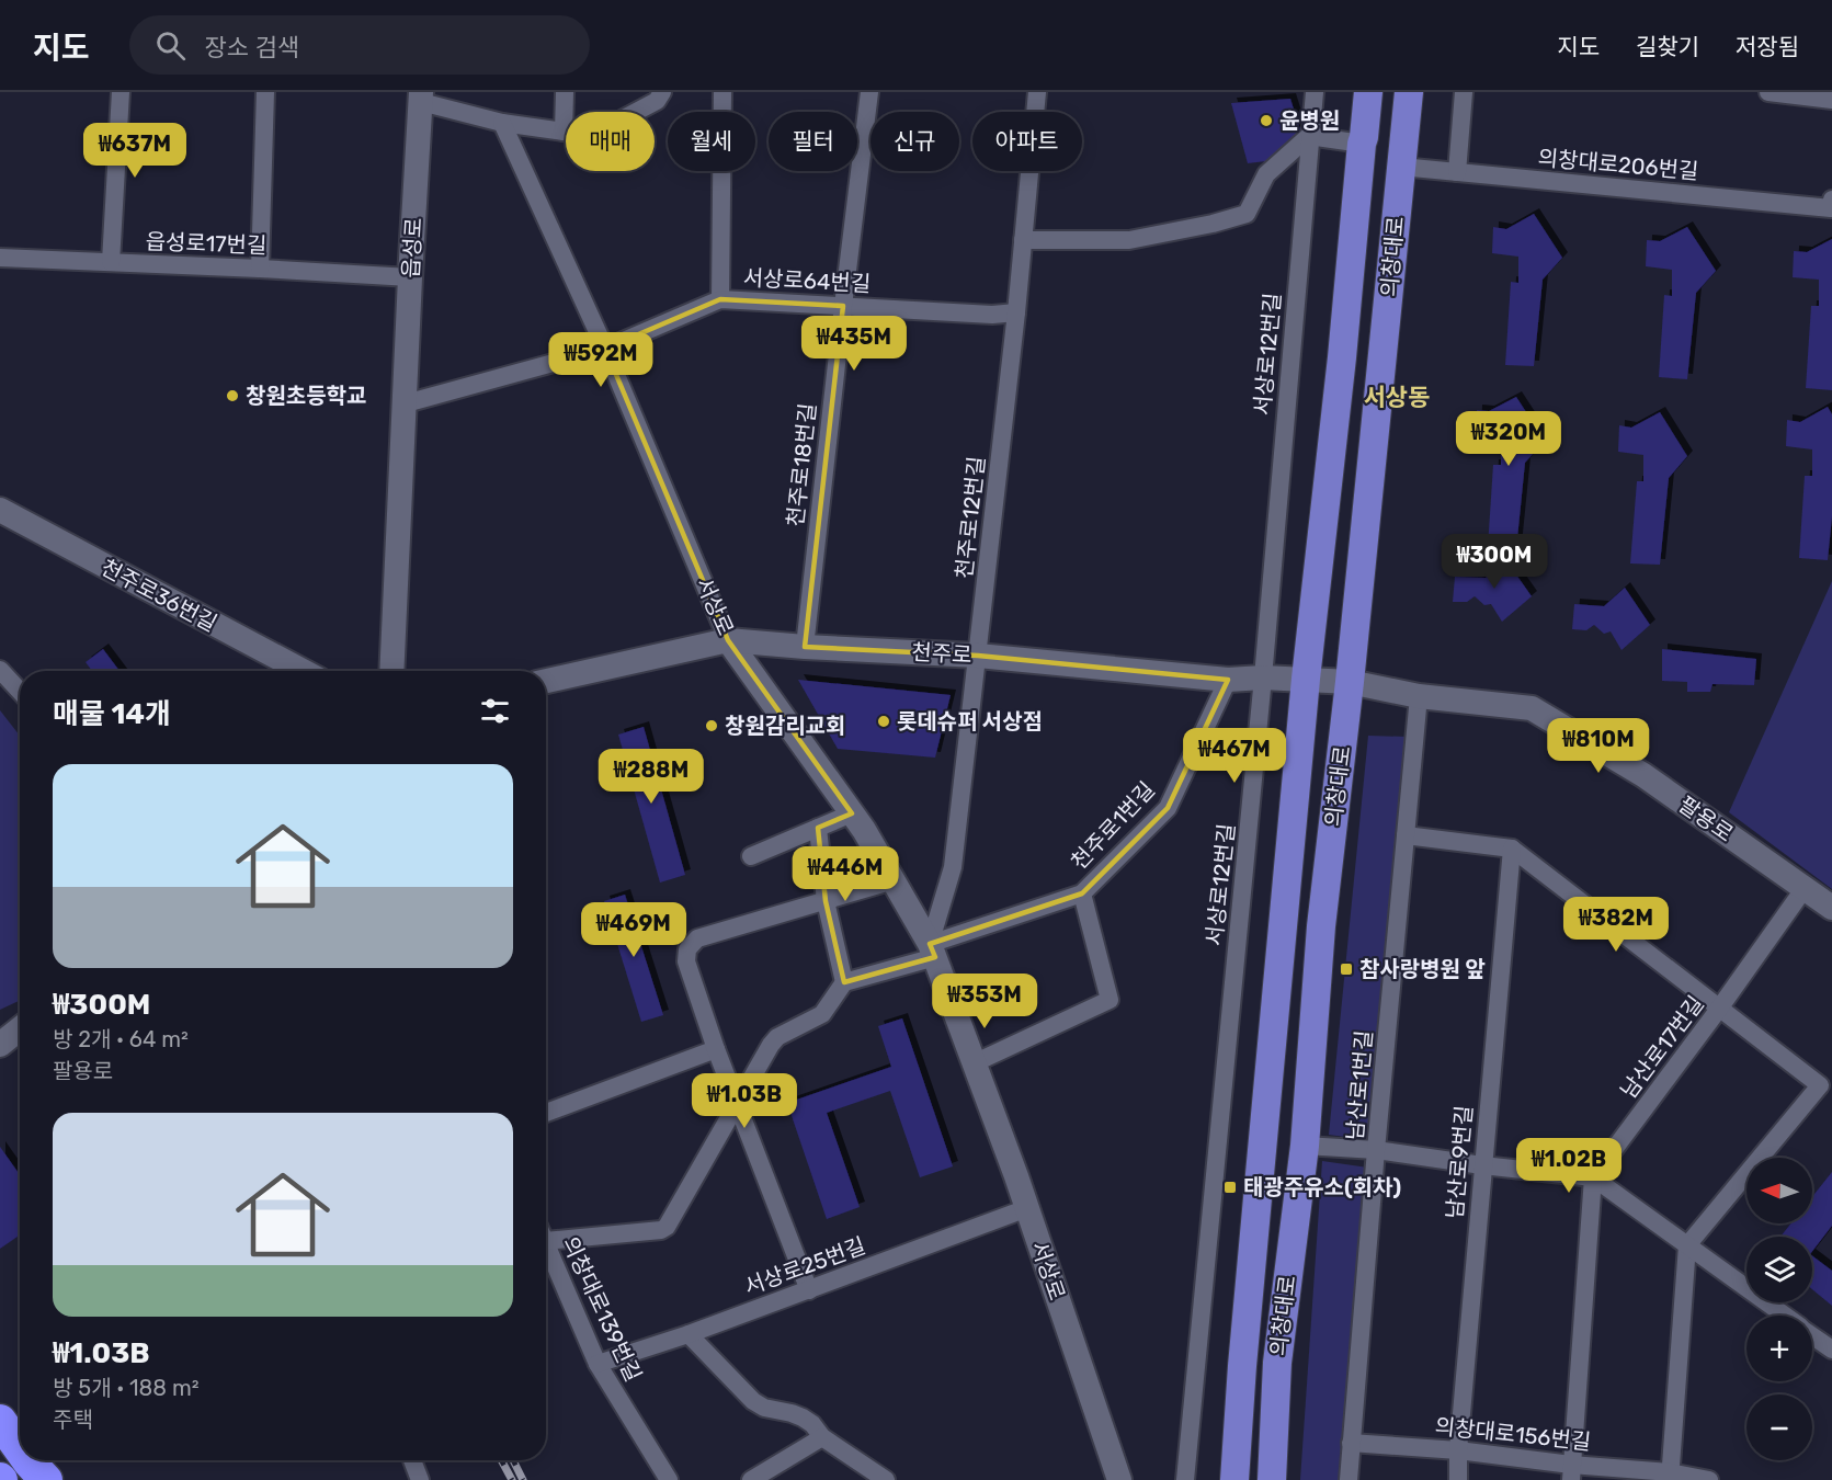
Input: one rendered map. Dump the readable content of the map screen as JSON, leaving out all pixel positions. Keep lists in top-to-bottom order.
{
  "streets": {
    "main road": [
      "읍성로",
      "의창대로",
      "천주로36번길",
      "서상로",
      "천주로",
      "팔용로"
    ],
    "street": [
      "의창대로206번길",
      "읍성로17번길",
      "서상로64번길",
      "서상로12번길",
      "천주로18번길",
      "천주로12번길",
      "천주로1번길",
      "남산로17번길",
      "남산로1번길",
      "남산로9번길",
      "서상로25번길",
      "의창대로139번길",
      "의창대로156번길"
    ]
  },
  "crossings": [
    ["의창대로206번길", "의창대로"],
    ["읍성로17번길", "읍성로"],
    ["의창대로", "천주로"],
    ["의창대로", "팔용로"],
    ["서상로64번길", "천주로18번길"],
    ["서상로64번길", "천주로12번길"],
    ["서상로64번길", "서상로"],
    ["서상로12번길", "천주로"],
    ["천주로18번길", "천주로"],
    ["천주로12번길", "서상로"],
    ["천주로12번길", "천주로"],
    ["천주로12번길", "천주로1번길"],
    ["서상로", "천주로"],
    ["서상로", "천주로1번길"],
    ["서상로", "서상로25번길"],
    ["천주로", "팔용로"],
    ["천주로", "천주로1번길"],
    ["팔용로", "남산로17번길"],
    ["팔용로", "남산로1번길"],
    ["남산로1번길", "의창대로156번길"],
    ["남산로9번길", "의창대로156번길"],
    ["서상로25번길", "의창대로139번길"]
  ],
  "districts": ["서상동"],
  "places": {
    "other": [
      "윤병원",
      "창원초등학교",
      "롯데슈퍼 서상점",
      "창원감리교회"
    ],
    "transit": ["참사랑병원 앞", "태광주유소(회차)"]
  },
  "north": "left",
  "page": {
    "header": "지도",
    "search": "장소 검색",
    "nav": ["지도", "길찾기", "저장됨"],
    "chip": [
      "매매",
      "월세",
      "필터",
      "신규",
      "아파트"
    ],
    "price": [
      "₩637M",
      "₩435M",
      "₩592M",
      "₩320M",
      "₩300M",
      "₩810M",
      "₩467M",
      "₩288M",
      "₩446M",
      "₩382M",
      "₩469M",
      "₩353M",
      "₩1.03B",
      "₩1.02B"
    ],
    "heading": "매물 14개",
    "list": [
      {
        "name": "₩300M",
        "note": "방 2개 · 64 m² · 팔용로"
      },
      {
        "name": "₩1.03B",
        "note": "방 5개 · 188 m² · 주택"
      }
    ],
    "map_buttons": ["+", "−"]
  }
}
